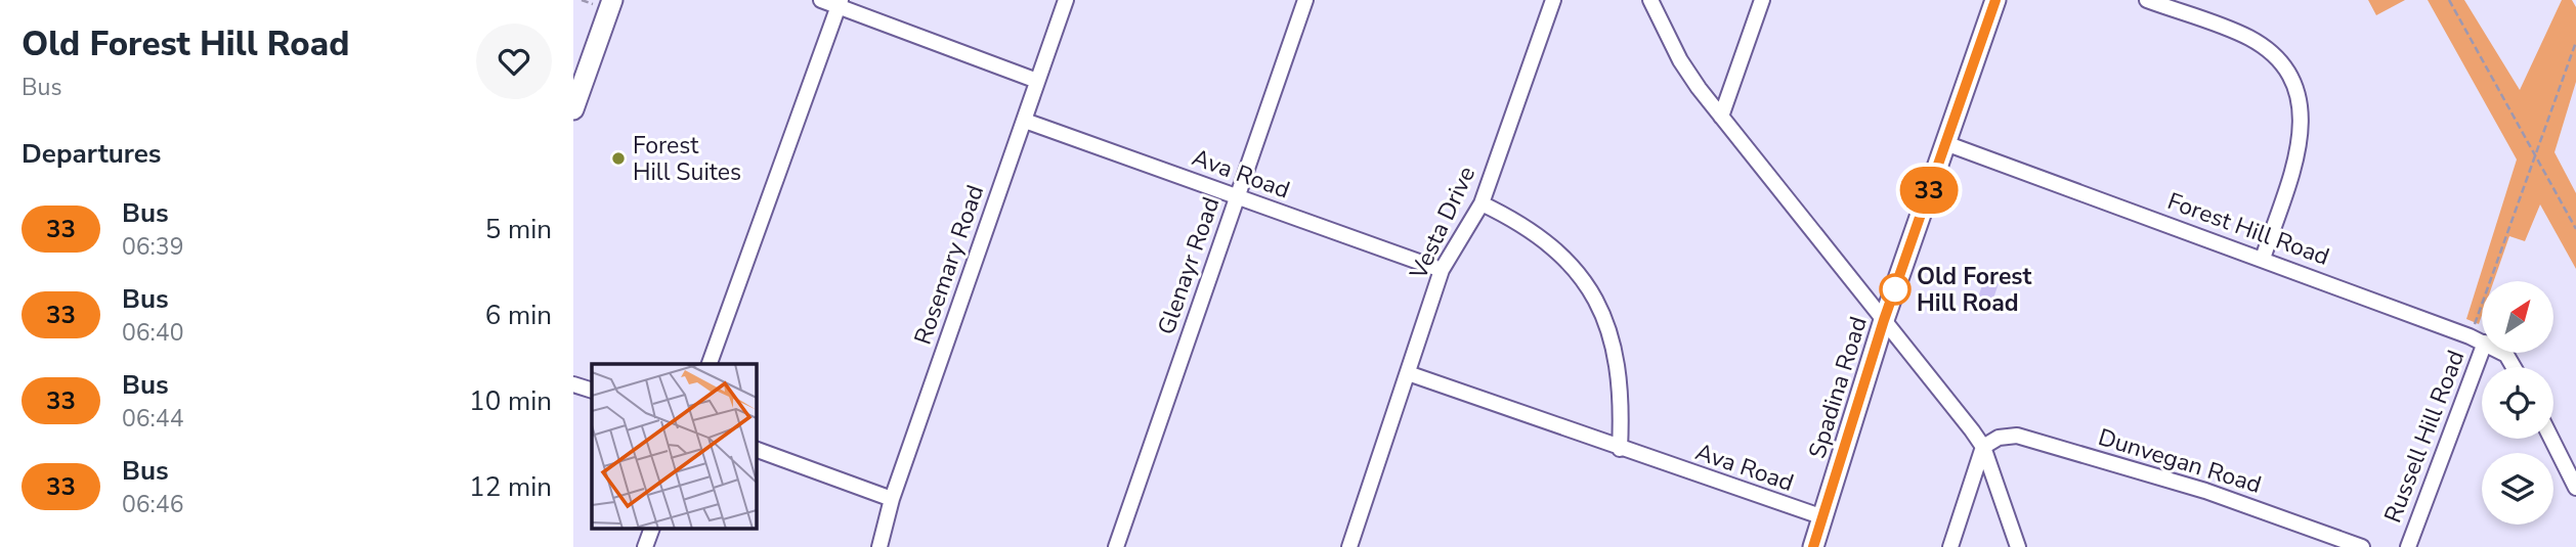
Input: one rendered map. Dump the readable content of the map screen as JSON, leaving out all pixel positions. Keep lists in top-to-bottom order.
{
  "streets": {
    "street": [
      "Ava Road",
      "Vesta Drive",
      "Forest Hill Road",
      "Rosemary Road",
      "Glenayr Road",
      "Spadina Road",
      "Russell Hill Road",
      "Dunvegan Road"
    ]
  },
  "crossings": [
    ["Ava Road", "Vesta Drive"],
    ["Ava Road", "Rosemary Road"],
    ["Ava Road", "Glenayr Road"],
    ["Ava Road", "Spadina Road"],
    ["Forest Hill Road", "Spadina Road"]
  ],
  "places": ["Forest Hill Suites", "Old Forest Hill Road"],
  "lines": ["bus line 33"],
  "north": "top right",
  "page": {
    "heading": [
      ["Old Forest Hill Road", "Bus"],
      "Departures"
    ],
    "on_map": "33",
    "list": [
      {
        "mark": "33",
        "name": "Bus",
        "note": "06:39",
        "value": "5 min"
      },
      {
        "mark": "33",
        "name": "Bus",
        "note": "06:40",
        "value": "6 min"
      },
      {
        "mark": "33",
        "name": "Bus",
        "note": "06:44",
        "value": "10 min"
      },
      {
        "mark": "33",
        "name": "Bus",
        "note": "06:46",
        "value": "12 min"
      }
    ]
  }
}
